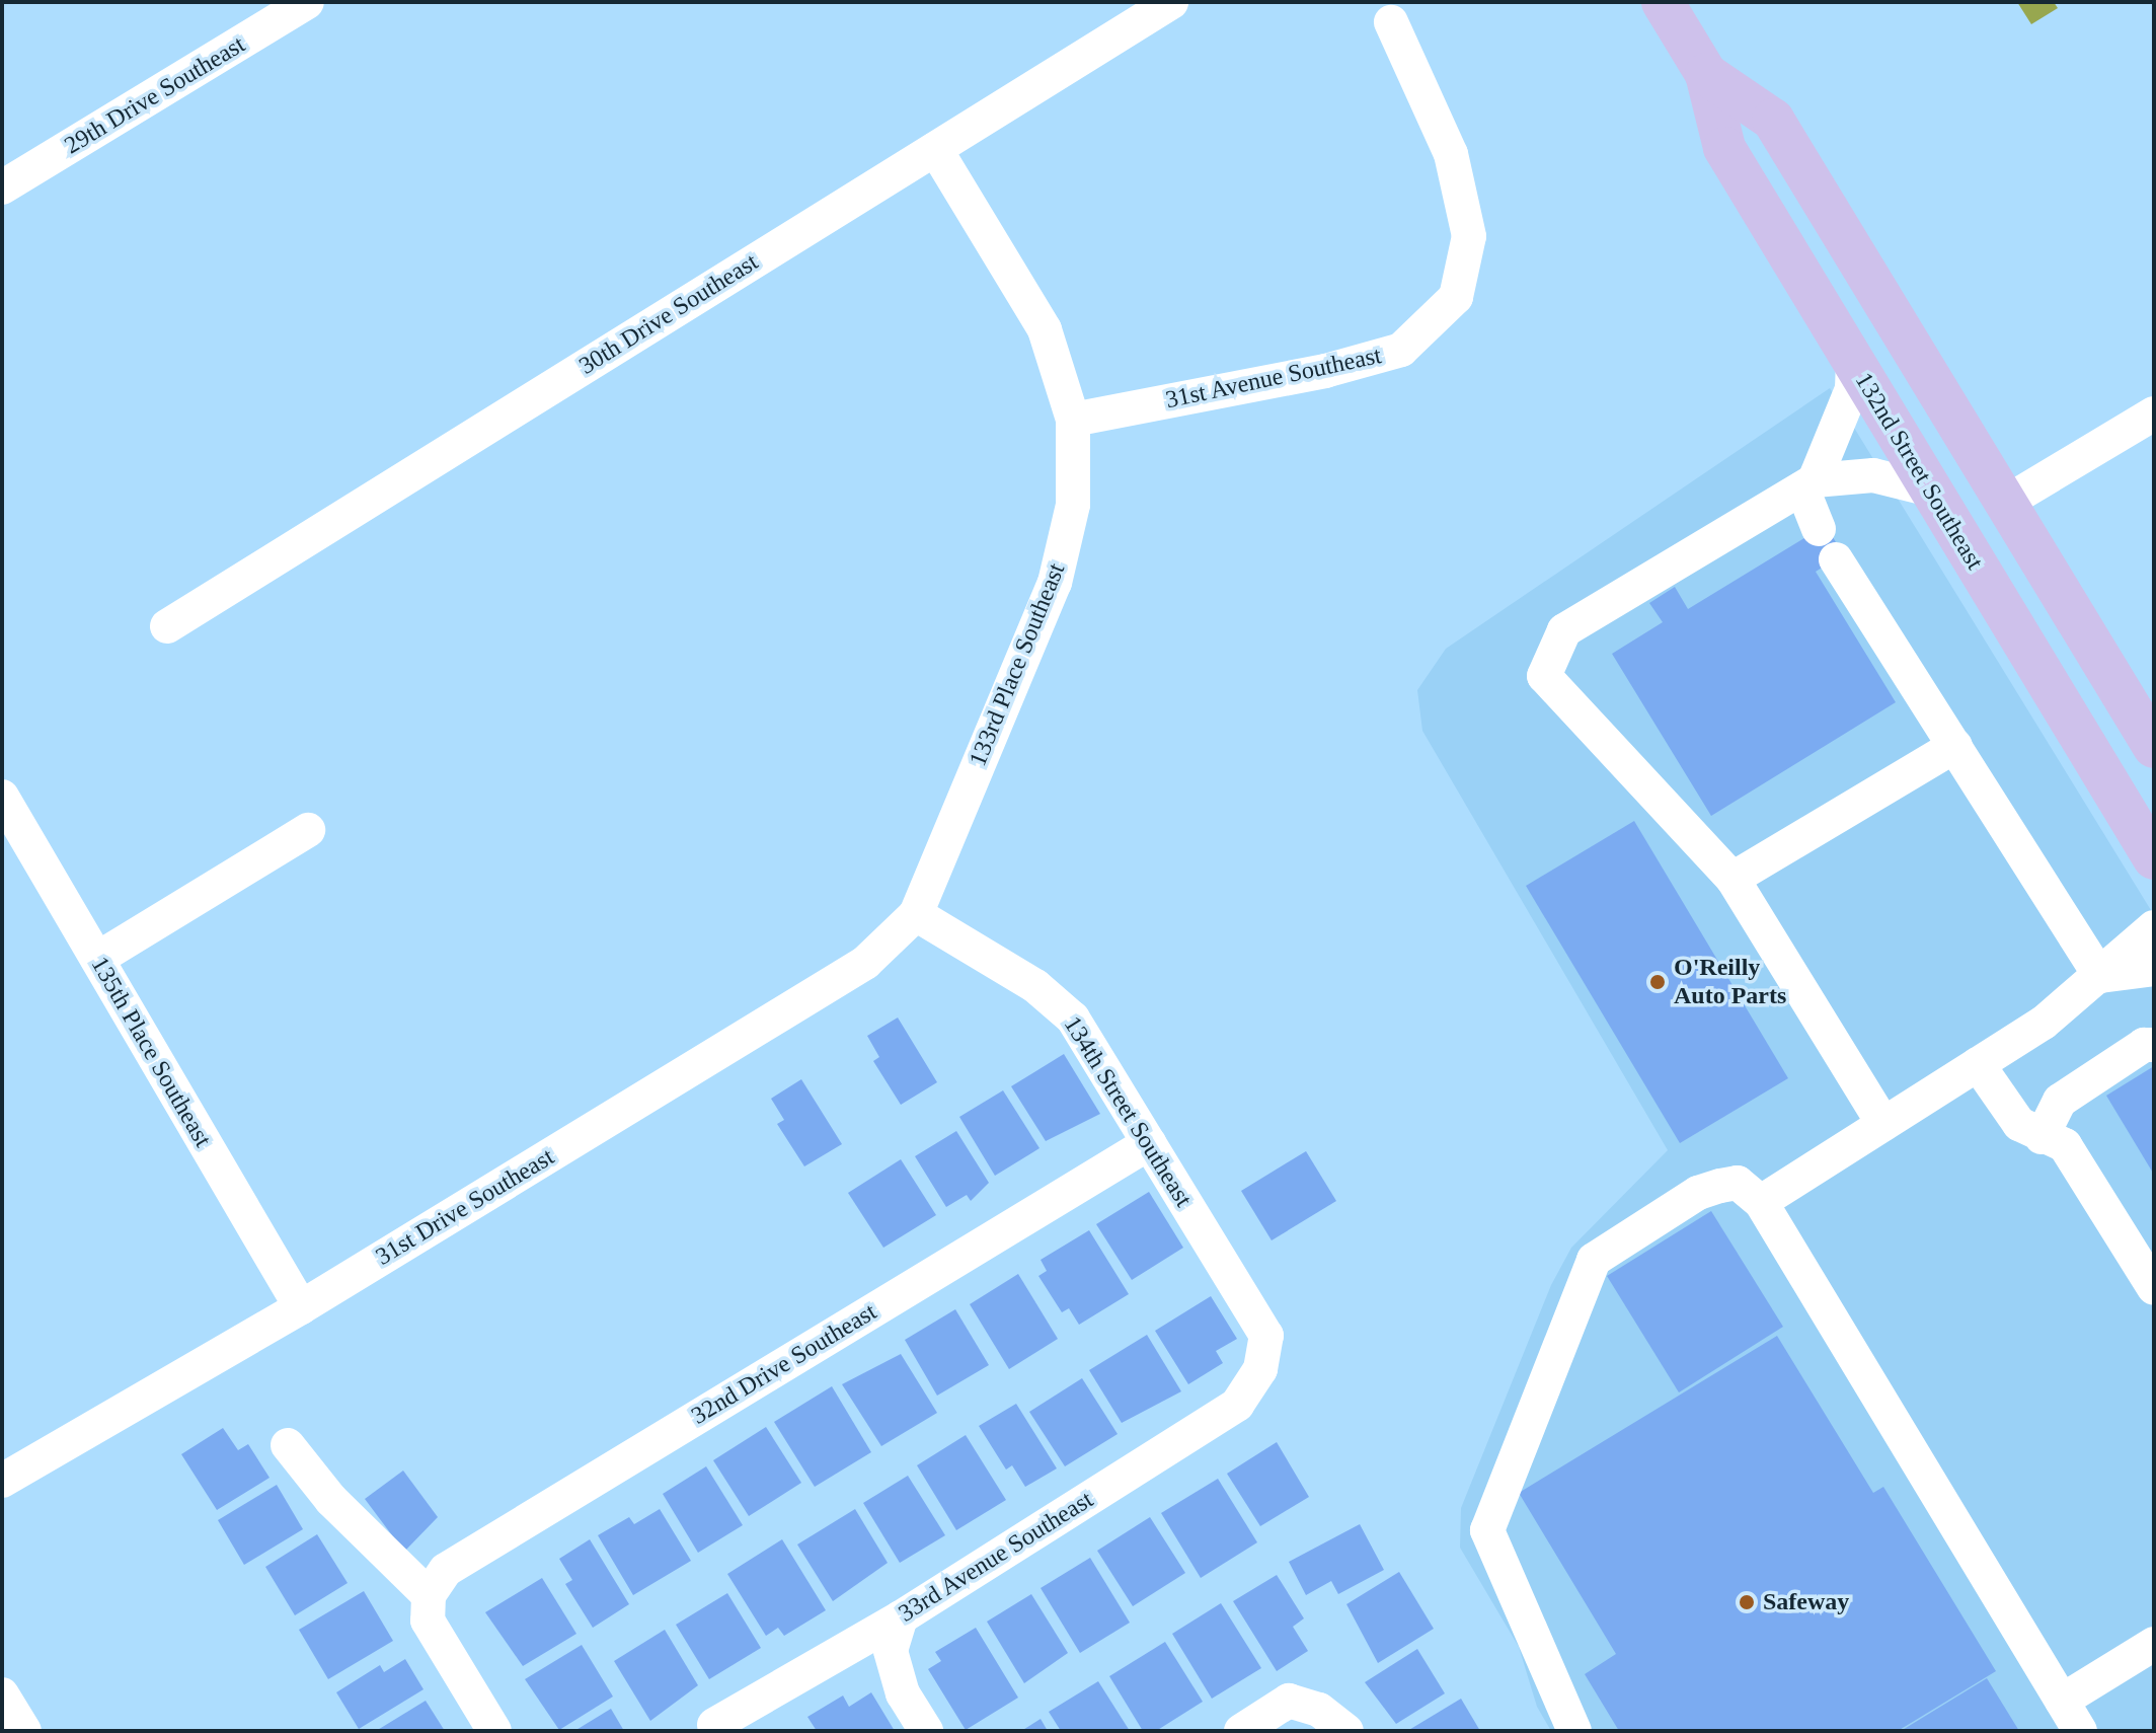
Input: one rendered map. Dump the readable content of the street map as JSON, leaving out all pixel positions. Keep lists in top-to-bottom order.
{
  "streets": {
    "main road": ["132nd Street Southeast"],
    "street": [
      "29th Drive Southeast",
      "30th Drive Southeast",
      "31st Avenue Southeast",
      "133rd Place Southeast",
      "135th Place Southeast",
      "134th Street Southeast",
      "31st Drive Southeast",
      "32nd Drive Southeast",
      "33rd Avenue Southeast"
    ]
  },
  "crossings": [
    ["30th Drive Southeast", "133rd Place Southeast"],
    ["31st Avenue Southeast", "133rd Place Southeast"],
    ["133rd Place Southeast", "134th Street Southeast"],
    ["133rd Place Southeast", "31st Drive Southeast"],
    ["135th Place Southeast", "31st Drive Southeast"],
    ["134th Street Southeast", "31st Drive Southeast"],
    ["134th Street Southeast", "32nd Drive Southeast"],
    ["134th Street Southeast", "33rd Avenue Southeast"]
  ],
  "places": ["O'Reilly Auto Parts", "Safeway"]
}
